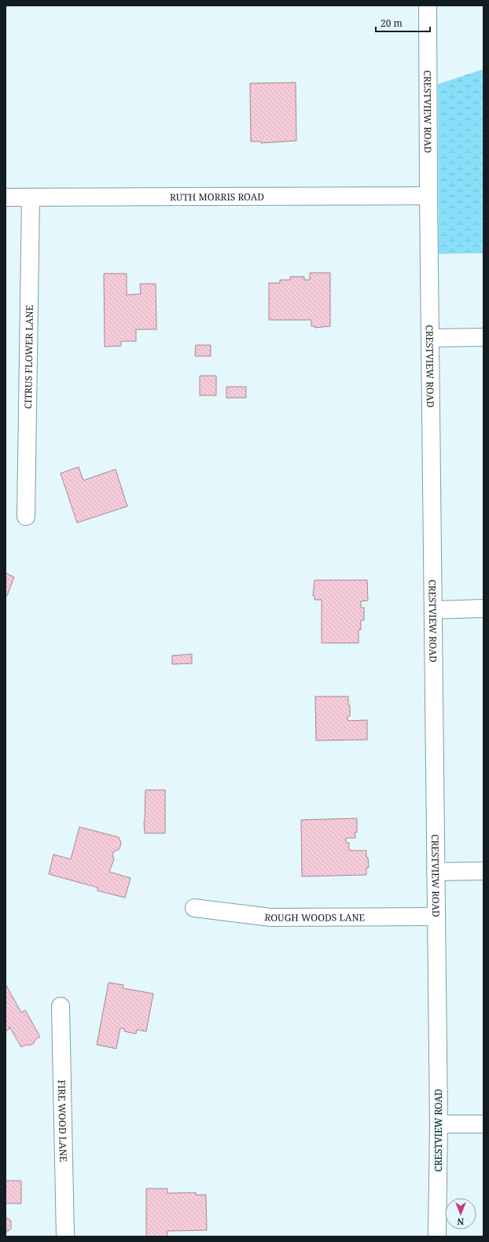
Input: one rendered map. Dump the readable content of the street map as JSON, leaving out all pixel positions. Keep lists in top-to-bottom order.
{
  "streets": {
    "street": [
      "CRESTVIEW ROAD",
      "RUTH MORRIS ROAD",
      "CITRUS FLOWER LANE",
      "ROUGH WOODS LANE",
      "FIRE WOOD LANE"
    ]
  },
  "crossings": [
    ["CRESTVIEW ROAD", "RUTH MORRIS ROAD"],
    ["CRESTVIEW ROAD", "ROUGH WOODS LANE"],
    ["RUTH MORRIS ROAD", "CITRUS FLOWER LANE"]
  ],
  "scale_bar": "20 m",
  "north": "bottom"
}
